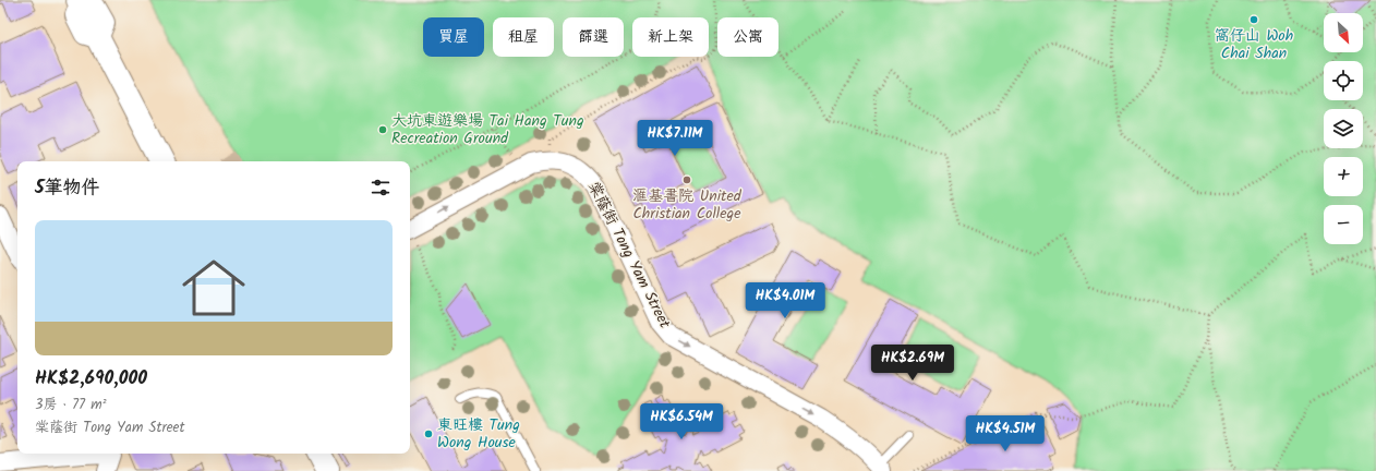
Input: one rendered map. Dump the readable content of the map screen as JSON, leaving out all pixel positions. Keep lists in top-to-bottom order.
{
  "streets": {
    "street": ["棠蔭街 Tong Yam Street"]
  },
  "one_way": ["棠蔭街 Tong Yam Street"],
  "places": [
    "窩仔山 Woh Chai Shan",
    "大坑東遊樂場 Tai Hang Tung Recreation Ground",
    "滙基書院 United Christian College",
    "東旺樓 Tung Wong House"
  ],
  "north": "bottom right",
  "page": {
    "map_buttons": ["+", "−"],
    "chip": [
      "買屋",
      "租屋",
      "篩選",
      "新上架",
      "公寓"
    ],
    "price": [
      "HK$7.11M",
      "HK$4.01M",
      "HK$2.69M",
      "HK$6.54M",
      "HK$4.51M"
    ],
    "heading": "5筆物件",
    "list": [
      {
        "name": "HK$2,690,000",
        "note": "3房 · 77 m² · 棠蔭街 Tong Yam Street"
      }
    ]
  }
}
